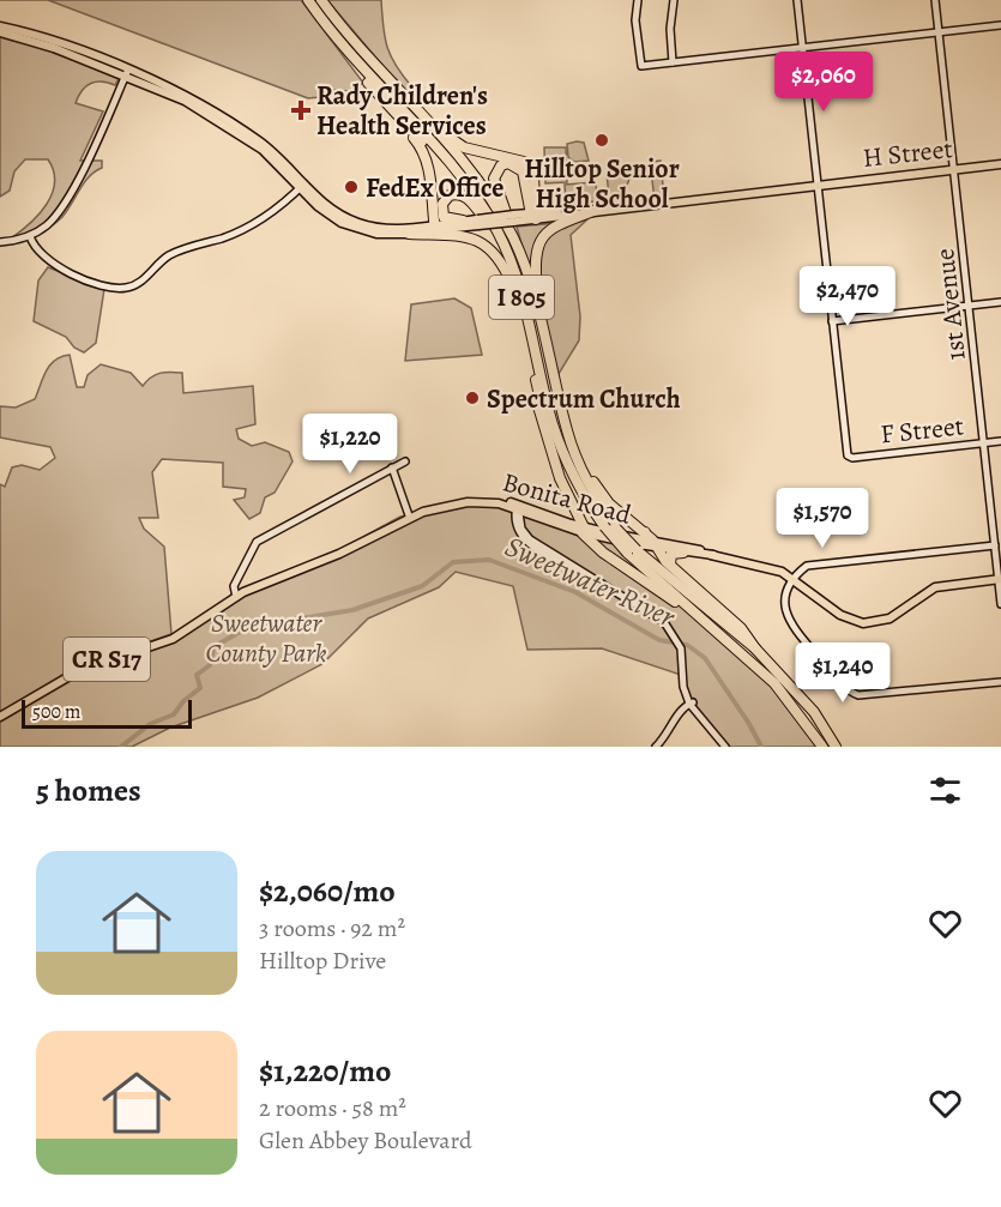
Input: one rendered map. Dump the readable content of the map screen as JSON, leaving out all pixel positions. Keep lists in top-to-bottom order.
{
  "streets": {
    "highway": ["I 805"],
    "main road": ["H Street", "Bonita Road", "CR S17"],
    "street": ["1st Avenue", "F Street"]
  },
  "crossings": [
    ["H Street", "1st Avenue"],
    ["I 805", "Bonita Road"],
    ["1st Avenue", "F Street"],
    ["1st Avenue", "CR S17"],
    ["Bonita Road", "CR S17"]
  ],
  "water": ["Sweetwater River"],
  "parks": ["Sweetwater County Park"],
  "places": {
    "health": ["Rady Children's Health Services"],
    "other": ["Hilltop Senior High School", "FedEx Office", "Spectrum Church"]
  },
  "scale_bar": "500 m",
  "page": {
    "price": [
      "$2,060",
      "$2,470",
      "$1,220",
      "$1,570",
      "$1,240"
    ],
    "scale": "500 m",
    "heading": "5 homes",
    "list": [
      {
        "name": "$2,060/mo",
        "note": "3 rooms · 92 m² · Hilltop Drive"
      },
      {
        "name": "$1,220/mo",
        "note": "2 rooms · 58 m² · Glen Abbey Boulevard"
      }
    ]
  }
}
